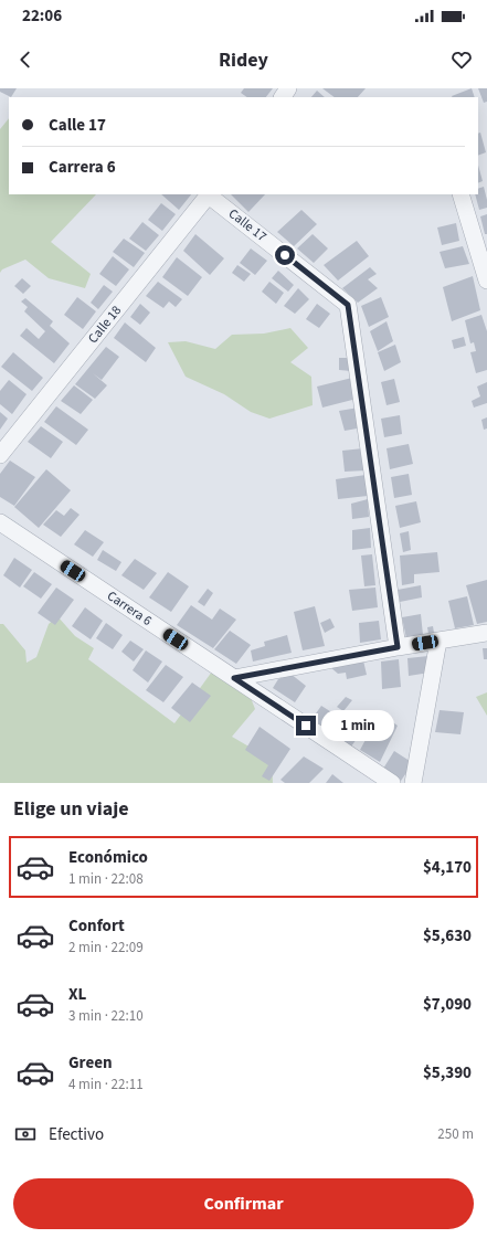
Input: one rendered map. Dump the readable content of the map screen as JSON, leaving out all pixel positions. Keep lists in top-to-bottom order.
{
  "streets": {
    "street": ["Calle 17", "Calle 18", "Carrera 6"]
  },
  "crossings": [
    ["Calle 17", "Calle 18"]
  ],
  "page": {
    "status": "22:06",
    "header": "Ridey",
    "banner": ["Calle 17", "Carrera 6"],
    "bubble": "1 min",
    "heading": "Elige un viaje",
    "list": [
      {
        "name": "Económico",
        "note": "1 min · 22:08",
        "value": "$4,170"
      },
      {
        "name": "Confort",
        "note": "2 min · 22:09",
        "value": "$5,630"
      },
      {
        "name": "XL",
        "note": "3 min · 22:10",
        "value": "$7,090"
      },
      {
        "name": "Green",
        "note": "4 min · 22:11",
        "value": "$5,390"
      }
    ],
    "pay": ["Efectivo", "250 m"],
    "buttons": "Confirmar"
  }
}
